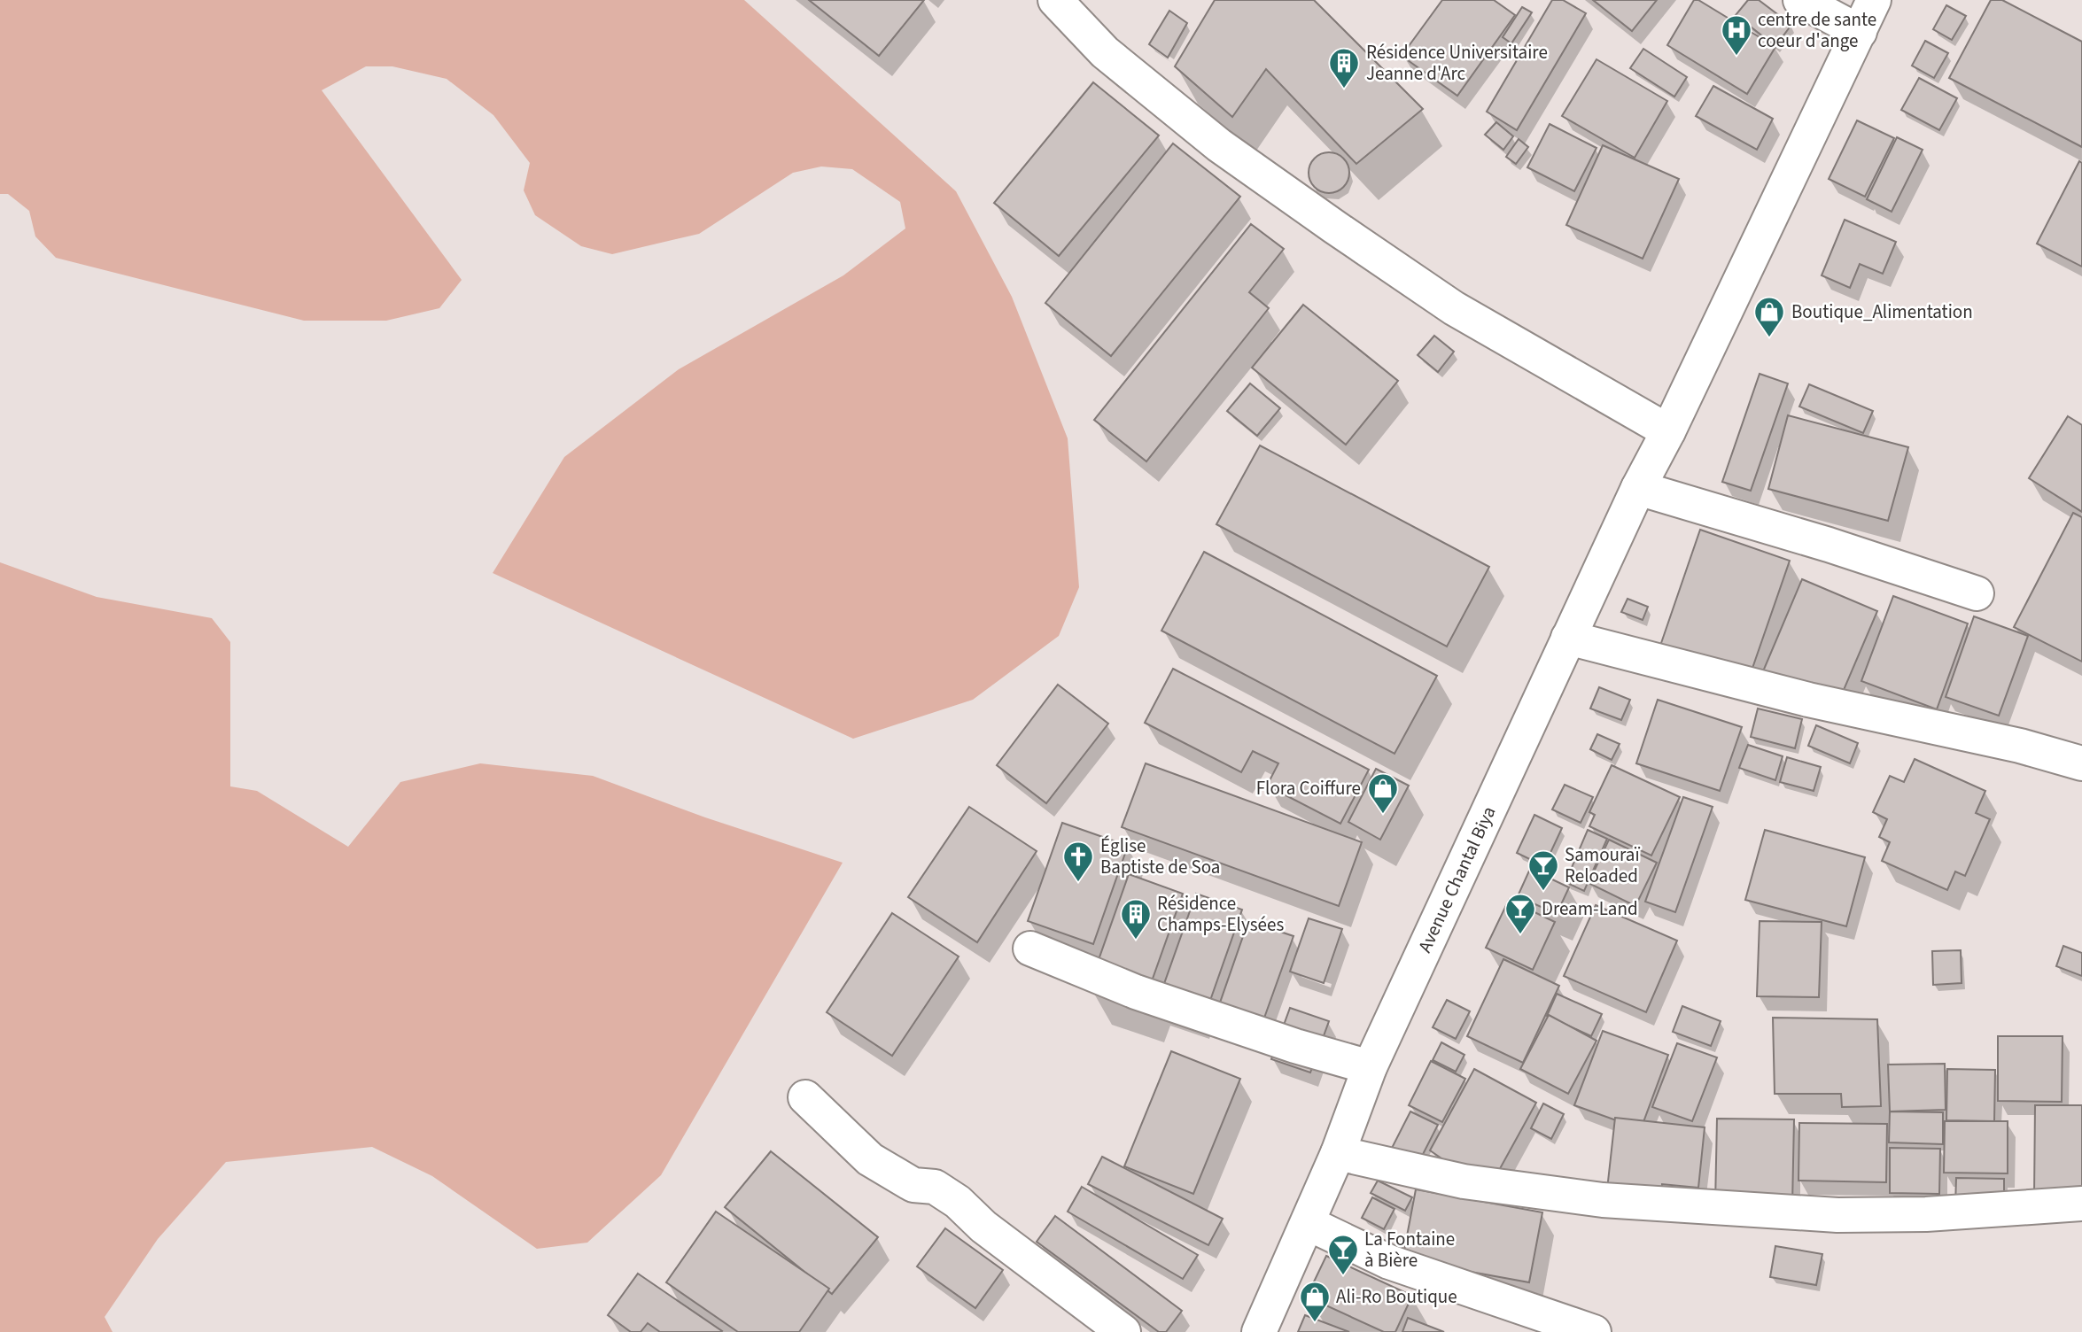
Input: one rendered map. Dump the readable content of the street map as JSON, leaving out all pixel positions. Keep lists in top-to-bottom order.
{
  "streets": {
    "street": ["Avenue Chantal Biya"]
  },
  "places": {
    "hospital": ["centre de sante coeur d'ange"],
    "building": ["Résidence Universitaire Jeanne d'Arc", "Résidence Champs-Elysées"],
    "shop": ["Boutique_Alimentation", "Flora Coiffure", "Ali-Ro Boutique"],
    "church": ["Église Baptiste de Soa"],
    "bar": ["Samouraï Reloaded", "Dream-Land", "La Fontaine à Bière"]
  }
}
